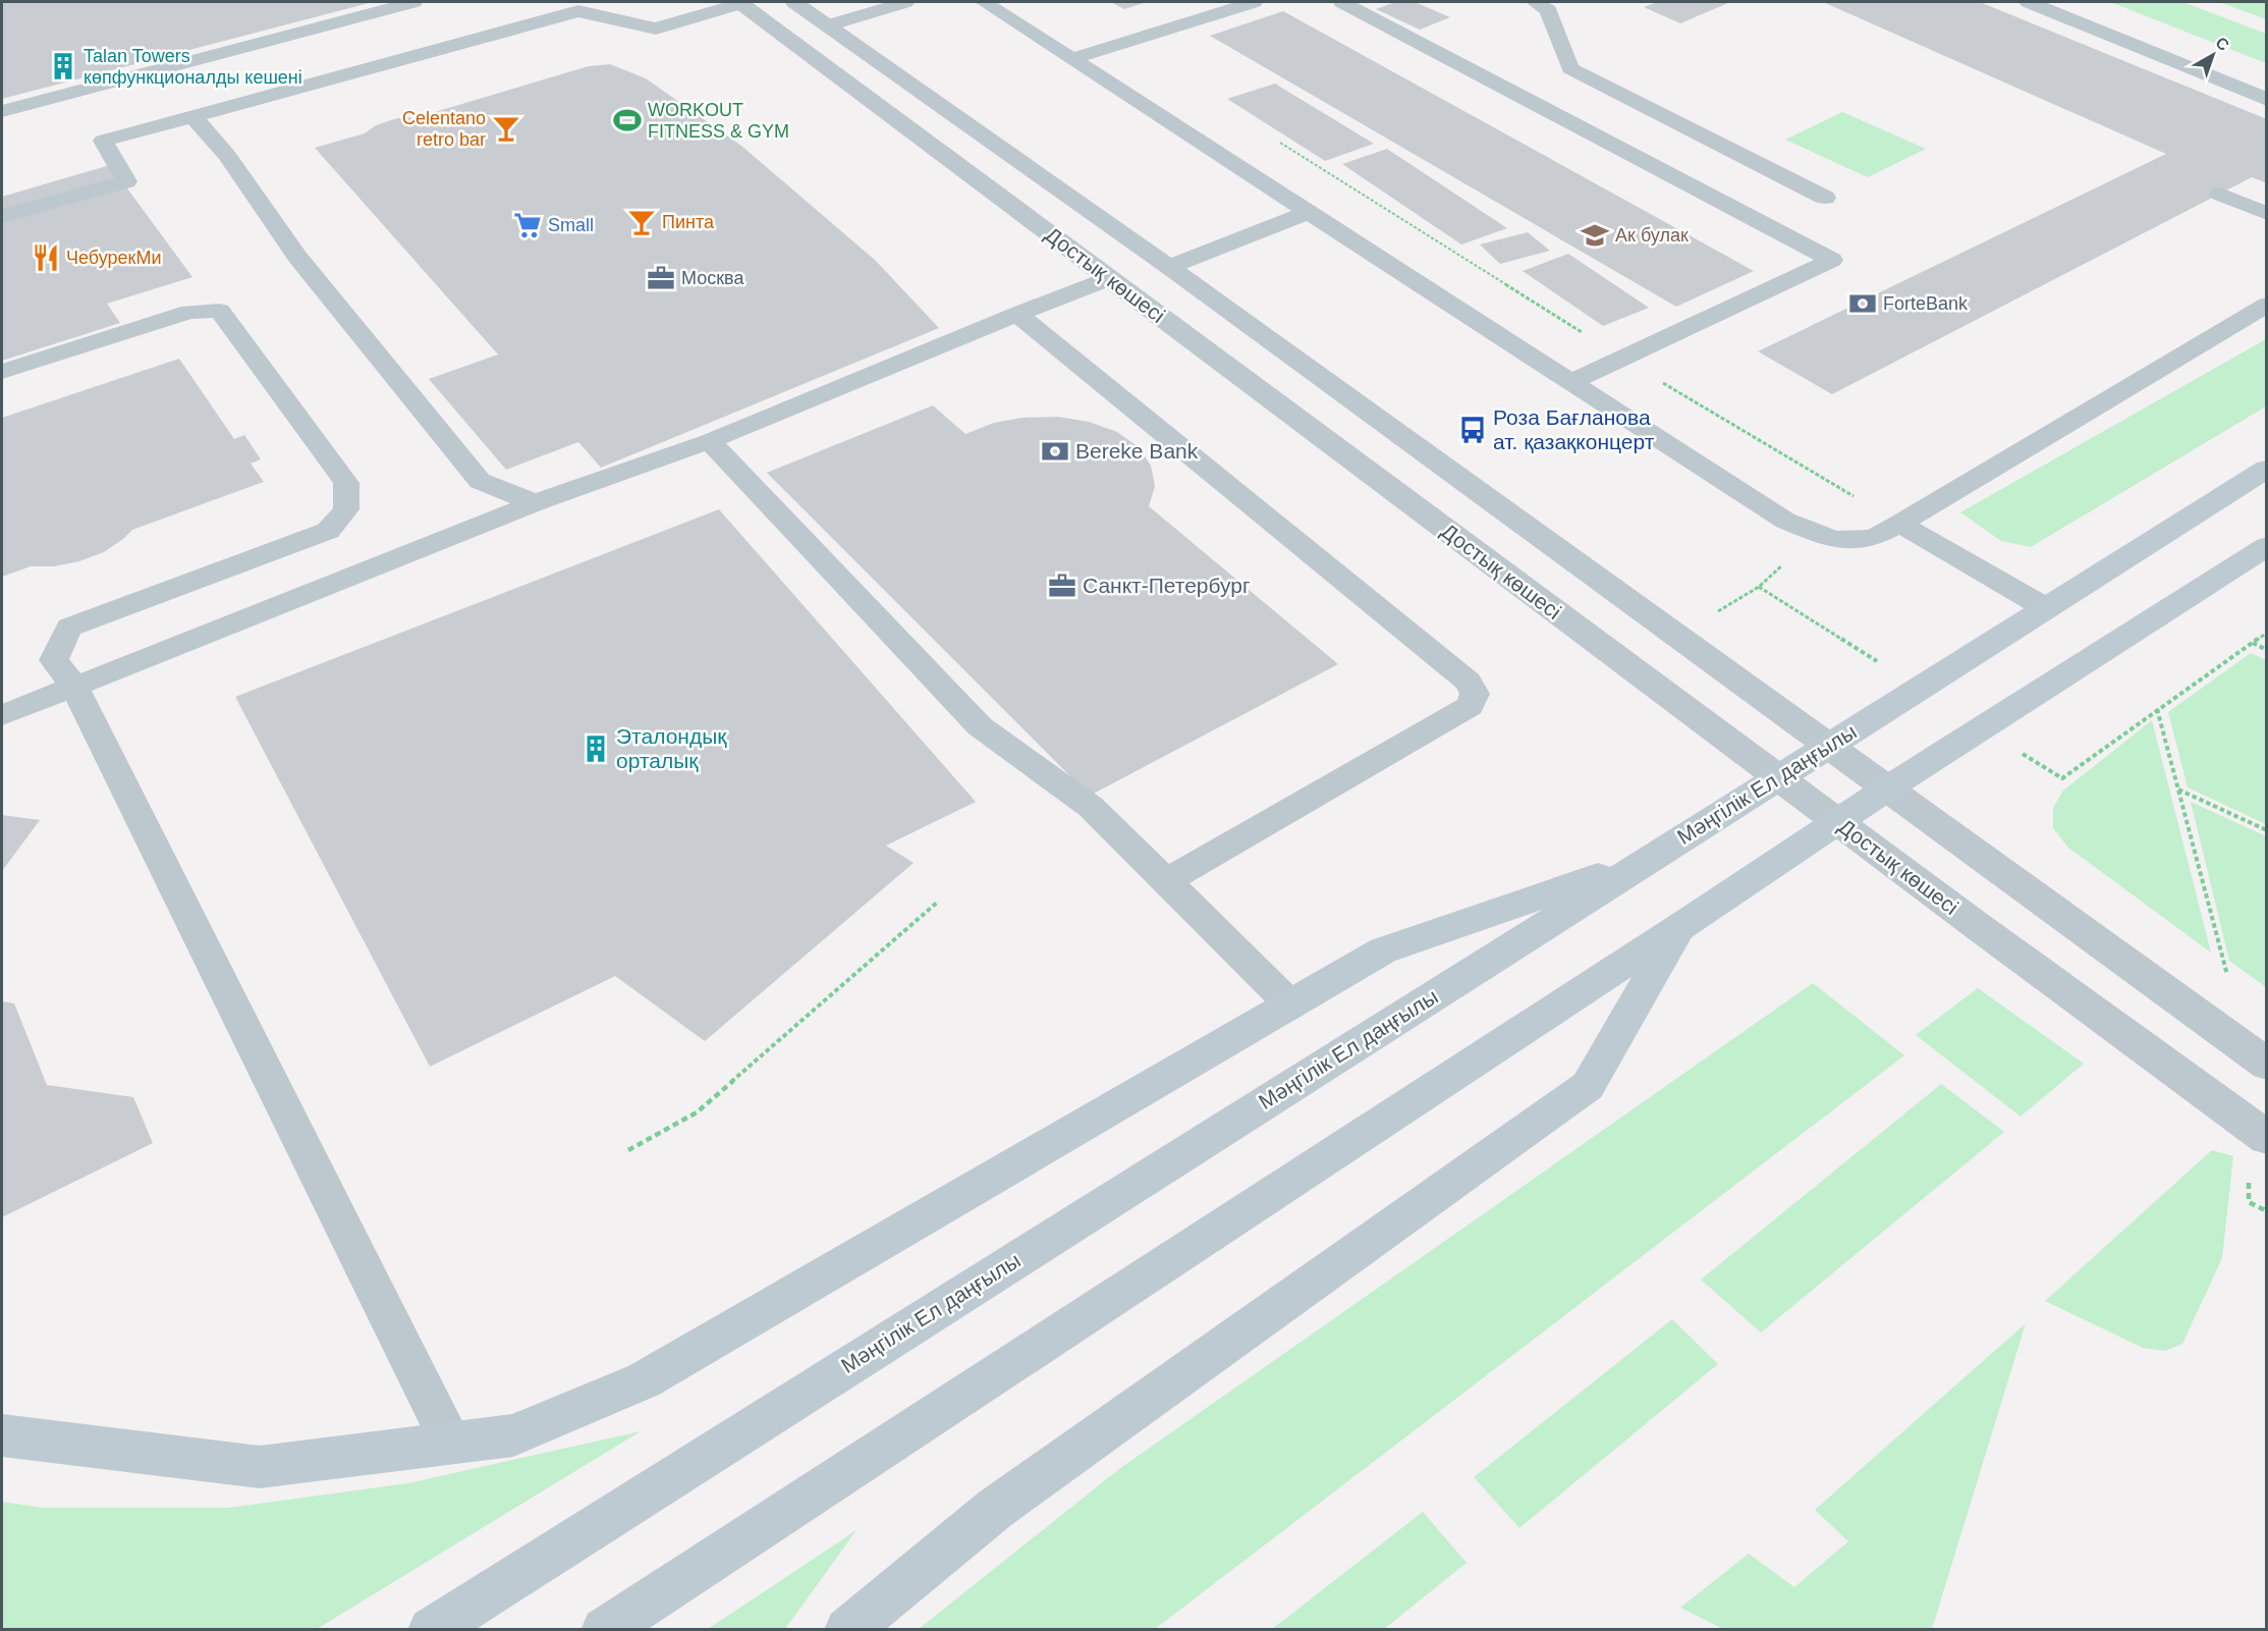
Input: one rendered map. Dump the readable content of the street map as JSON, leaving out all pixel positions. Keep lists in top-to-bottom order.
{
  "streets": {
    "main road": ["Мәңгілік Ел даңғылы"],
    "street": ["Достық көшесі"]
  },
  "crossings": [
    ["Достық көшесі", "Мәңгілік Ел даңғылы"]
  ],
  "places": {
    "building": ["Talan Towers көпфункционалды кешені", "Эталондық орталық"],
    "sports": ["WORKOUT FITNESS & GYM"],
    "bar": ["Celentano retro bar", "Пинта"],
    "supermarket": ["Small"],
    "school or university": ["Ак булак"],
    "restaurant": ["ЧебурекМи"],
    "office": ["Москва", "Санкт-Петербург"],
    "bank": ["ForteBank", "Bereke Bank"],
    "bus stop": ["Роза Бағланова ат. қазақконцерт"]
  },
  "north": "top right"
}
